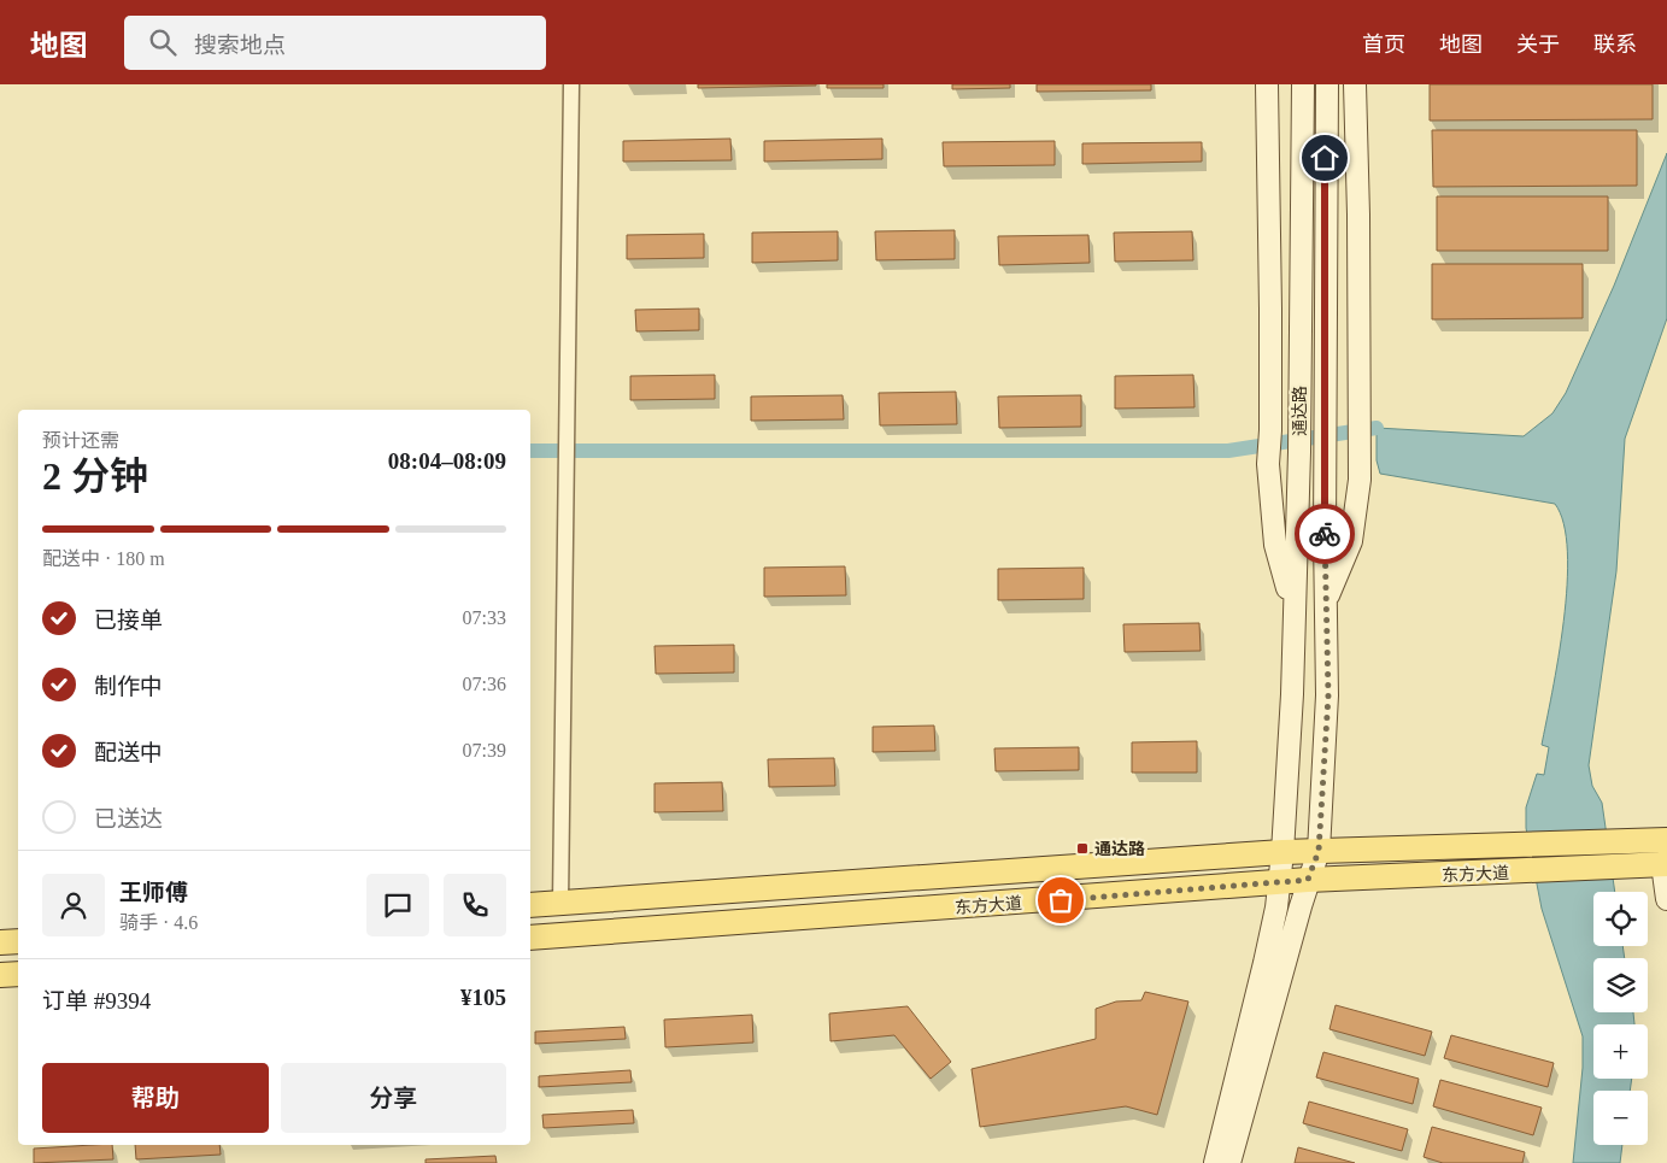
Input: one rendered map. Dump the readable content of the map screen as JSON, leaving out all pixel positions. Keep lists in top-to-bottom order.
{
  "streets": {
    "main road": ["通达路", "东方大道"]
  },
  "crossings": [
    ["通达路", "东方大道"]
  ],
  "places": {
    "transit": ["通达路"]
  },
  "page": {
    "header": "地图",
    "search": "搜索地点",
    "nav": [
      "首页",
      "地图",
      "关于",
      "联系"
    ],
    "heading": ["2 分钟", "预计还需", "08:04–08:09"],
    "panel": [
      "王师傅",
      "骑手 · 4.6",
      "订单 #9394",
      "¥105"
    ],
    "bar": "配送中 · 180 m",
    "list": [
      ["已接单", "07:33"],
      ["制作中", "07:36"],
      ["配送中", "07:39"],
      "已送达"
    ],
    "map_buttons": ["+", "−"],
    "buttons": ["帮助", "分享"]
  }
}
